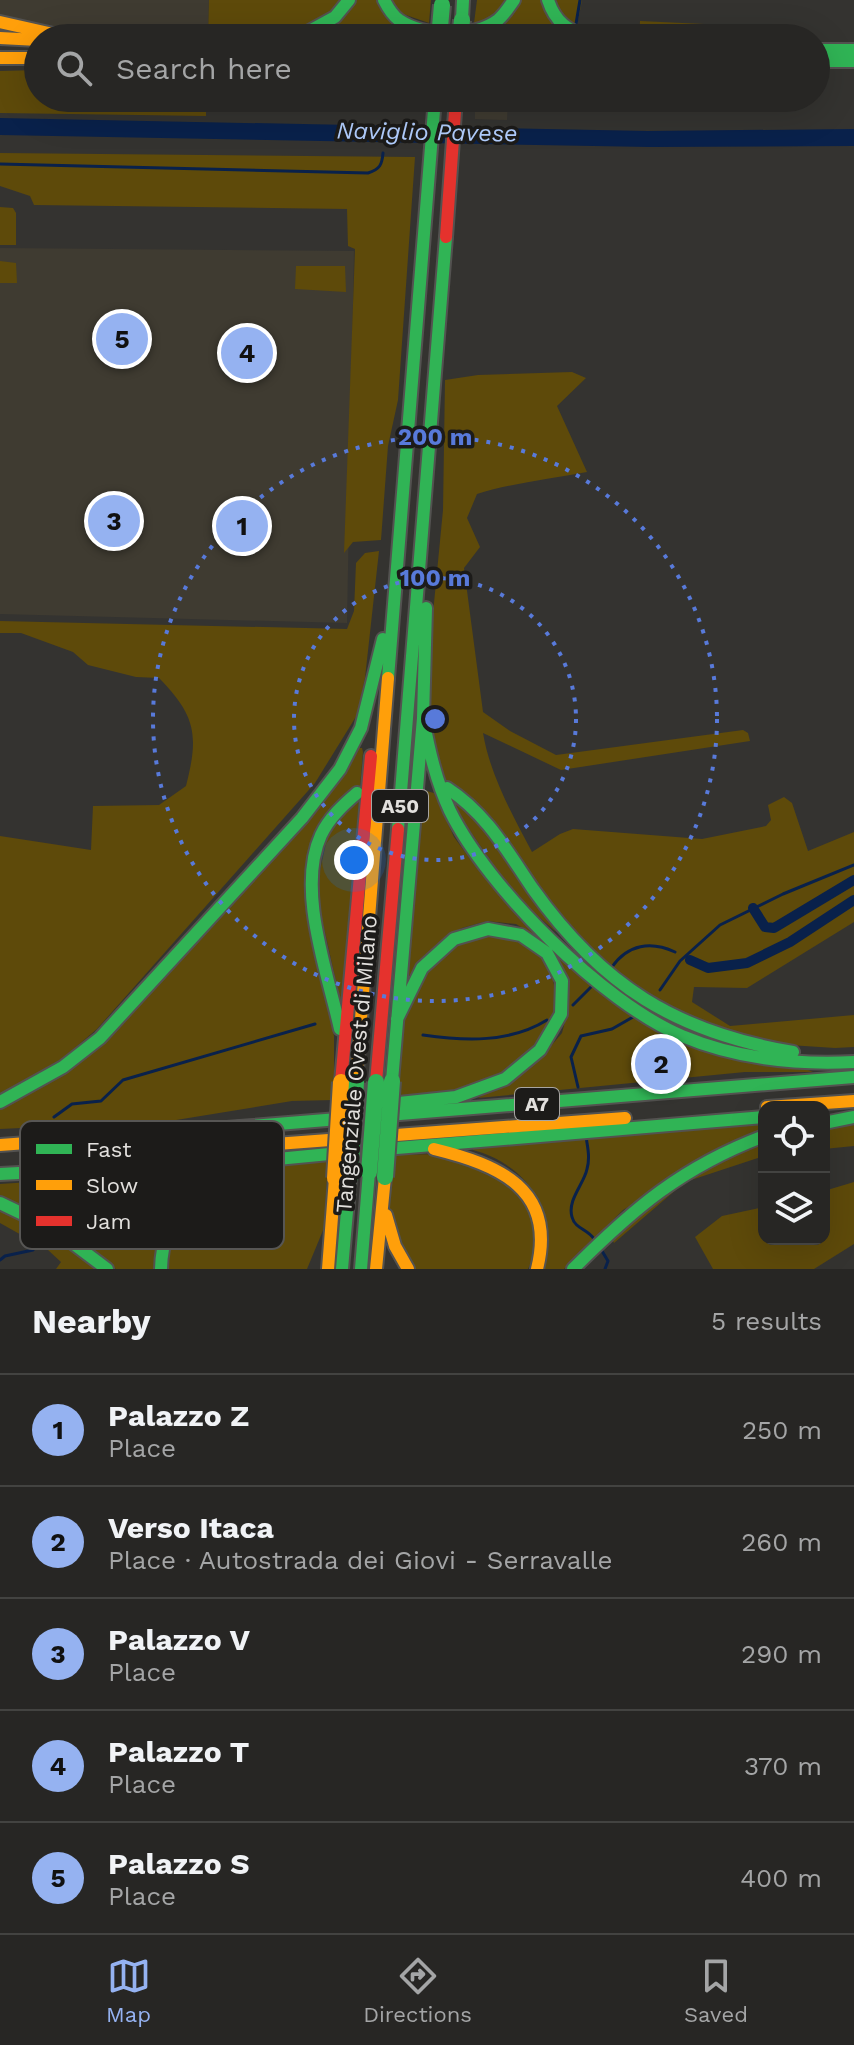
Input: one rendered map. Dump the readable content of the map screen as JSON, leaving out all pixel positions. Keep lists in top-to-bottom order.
{
  "streets": {
    "main road": ["A50", "Tangenziale Ovest di Milano", "A7"]
  },
  "water": ["Naviglio Pavese"],
  "legend": ["Fast", "Slow", "Jam"],
  "page": {
    "search": "Search here",
    "pins": [
      "5",
      "4",
      "3",
      "1",
      "2"
    ],
    "heading": ["Nearby", "5 results"],
    "list": [
      {
        "mark": "1",
        "name": "Palazzo Z",
        "note": "Place",
        "value": "250 m"
      },
      {
        "mark": "2",
        "name": "Verso Itaca",
        "note": "Place · Autostrada dei Giovi - Serravalle",
        "value": "260 m"
      },
      {
        "mark": "3",
        "name": "Palazzo V",
        "note": "Place",
        "value": "290 m"
      },
      {
        "mark": "4",
        "name": "Palazzo T",
        "note": "Place",
        "value": "370 m"
      },
      {
        "mark": "5",
        "name": "Palazzo S",
        "note": "Place",
        "value": "400 m"
      }
    ],
    "nav": ["Map", "Directions", "Saved"]
  },
  "rings": ["200 m", "100 m"]
}
